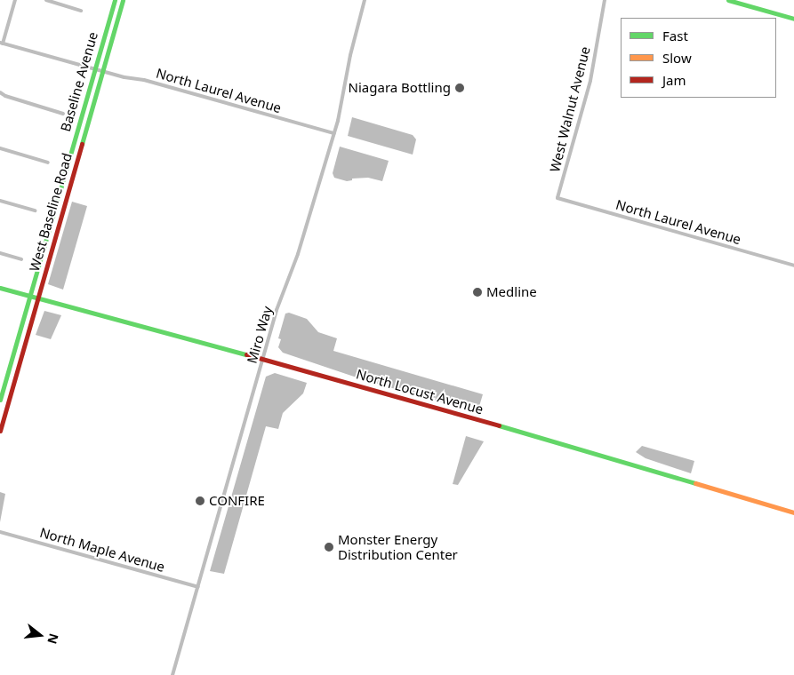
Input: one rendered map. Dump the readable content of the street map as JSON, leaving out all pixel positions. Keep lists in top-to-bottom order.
{
  "streets": {
    "main road": ["Baseline Avenue", "West Baseline Road", "North Locust Avenue"],
    "street": [
      "North Laurel Avenue",
      "West Walnut Avenue",
      "Miro Way",
      "North Maple Avenue"
    ]
  },
  "crossings": [
    ["Baseline Avenue", "North Laurel Avenue"],
    ["Baseline Avenue", "West Baseline Road"],
    ["Baseline Avenue", "North Locust Avenue"],
    ["North Laurel Avenue", "West Walnut Avenue"],
    ["North Laurel Avenue", "West Baseline Road"],
    ["North Laurel Avenue", "Miro Way"],
    ["West Baseline Road", "North Locust Avenue"],
    ["Miro Way", "North Locust Avenue"],
    ["Miro Way", "North Maple Avenue"]
  ],
  "places": [
    "Niagara Bottling",
    "Medline",
    "CONFIRE",
    "Monster Energy Distribution Center"
  ],
  "legend": ["Fast", "Slow", "Jam"],
  "north": "right"
}
